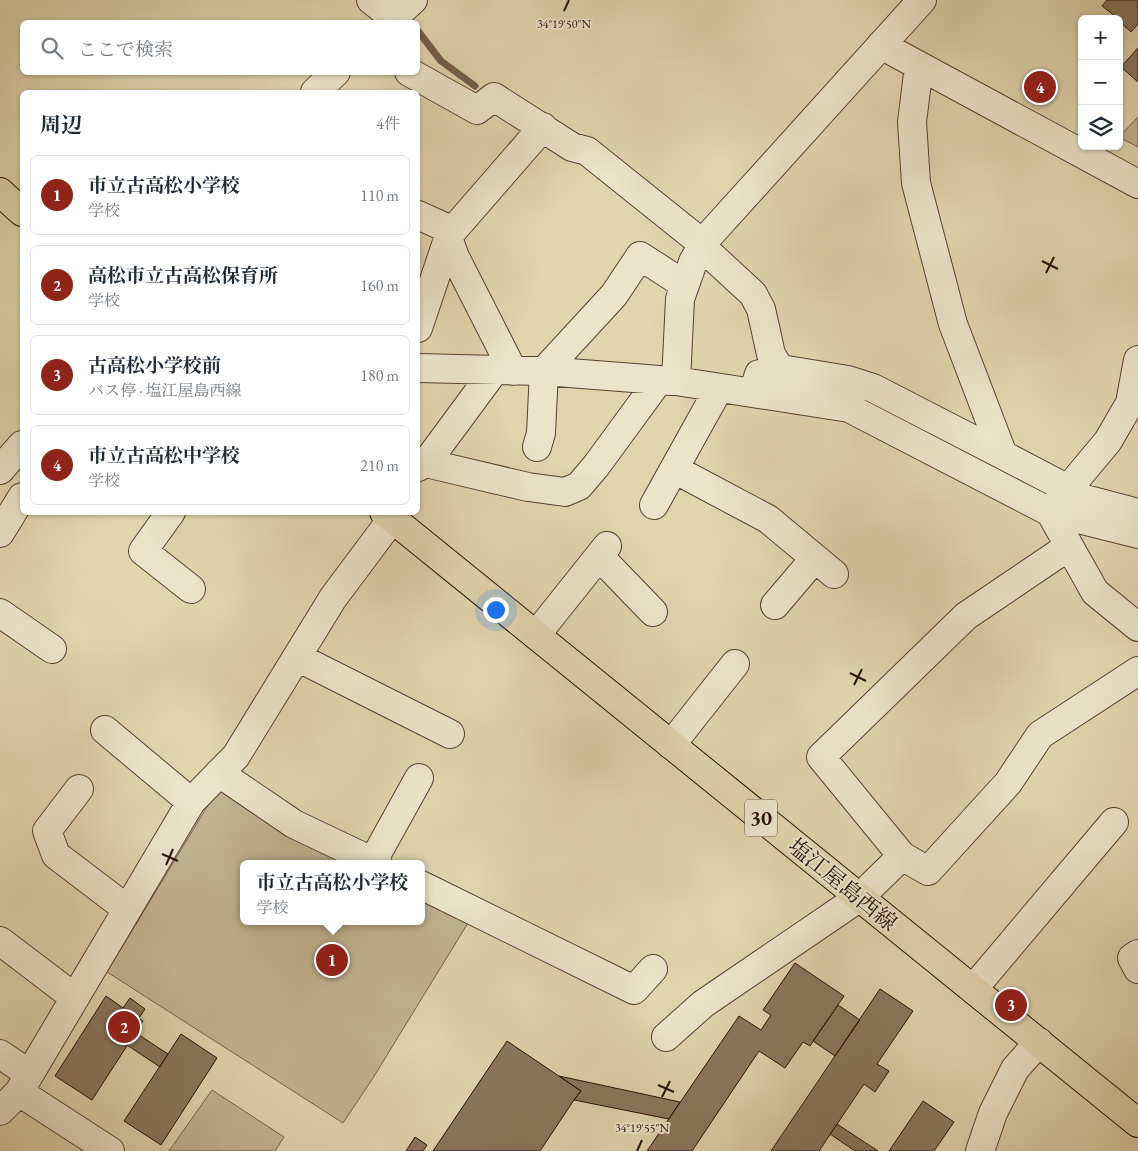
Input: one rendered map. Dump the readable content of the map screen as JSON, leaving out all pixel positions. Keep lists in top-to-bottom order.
{
  "streets": {
    "main road": ["30", "塩江屋島西線"]
  },
  "page": {
    "map_buttons": ["+", "−"],
    "search": "ここで検索",
    "pins": [
      "4",
      "1",
      "3",
      "2"
    ],
    "heading": ["周辺", "4件"],
    "list": [
      {
        "mark": "1",
        "name": "市立古高松小学校",
        "note": "学校",
        "value": "110 m"
      },
      {
        "mark": "2",
        "name": "高松市立古高松保育所",
        "note": "学校",
        "value": "160 m"
      },
      {
        "mark": "3",
        "name": "古高松小学校前",
        "note": "バス停 · 塩江屋島西線",
        "value": "180 m"
      },
      {
        "mark": "4",
        "name": "市立古高松中学校",
        "note": "学校",
        "value": "210 m"
      }
    ],
    "popup": ["市立古高松小学校", "学校"]
  },
  "coordinates": ["34°19'50\"N", "34°19'55\"N"]
}
